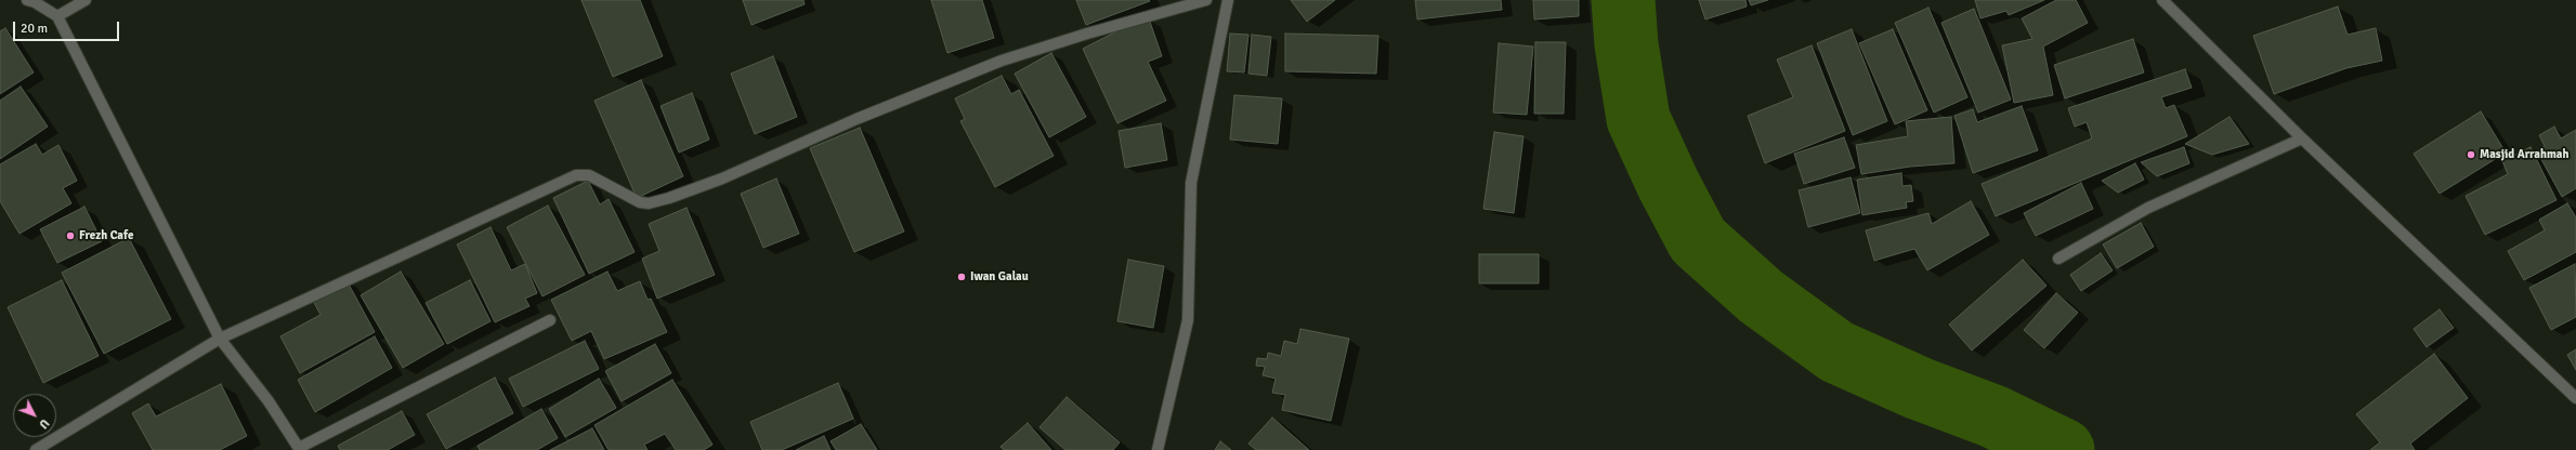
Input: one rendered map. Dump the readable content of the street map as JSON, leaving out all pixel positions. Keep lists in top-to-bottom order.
{
  "places": ["Masjid Arrahmah", "Frezh Cafe", "Iwan Galau"],
  "scale_bar": "20 m",
  "north": "bottom right"
}
